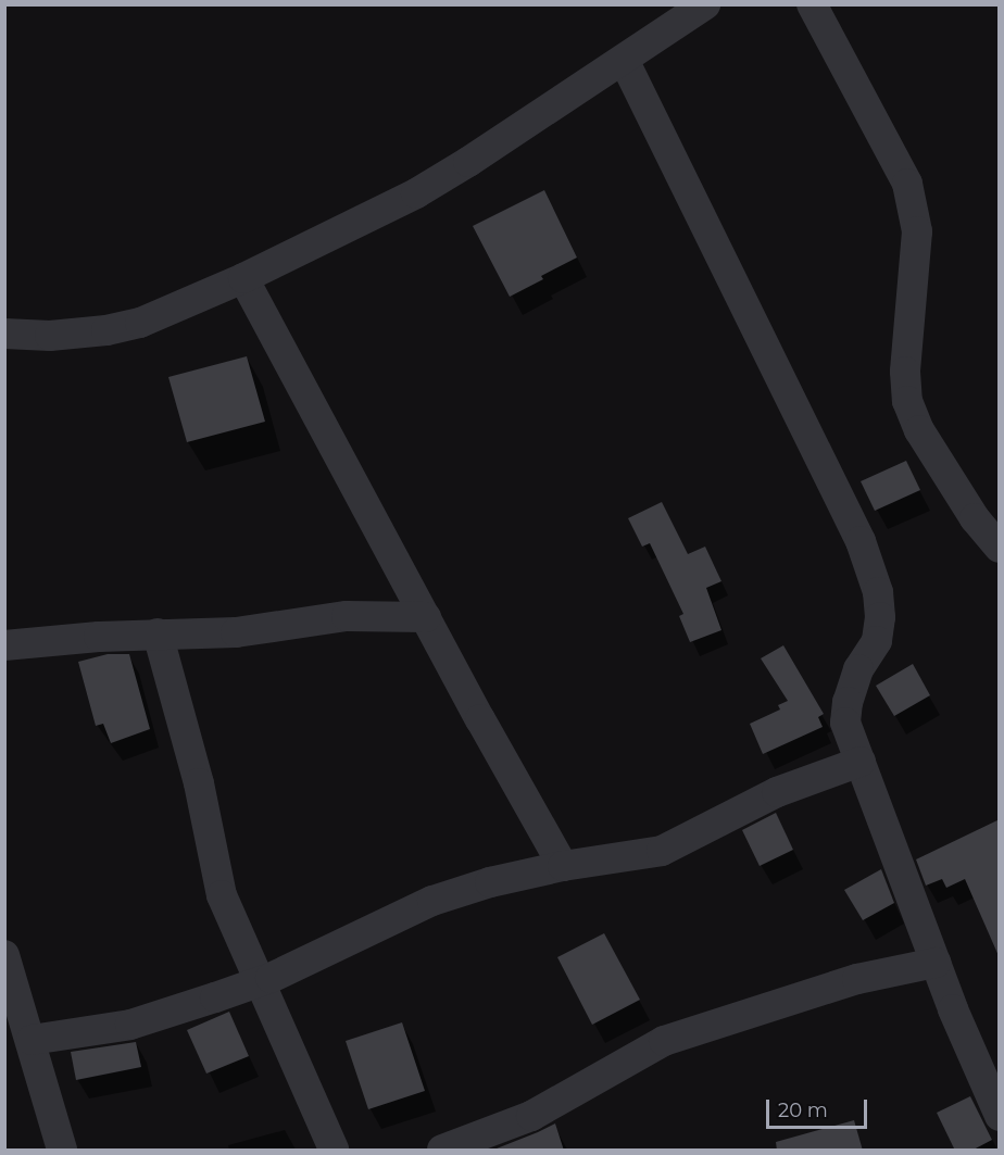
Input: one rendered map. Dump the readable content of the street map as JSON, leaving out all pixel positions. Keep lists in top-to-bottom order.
{
  "scale_bar": "20 m"
}
